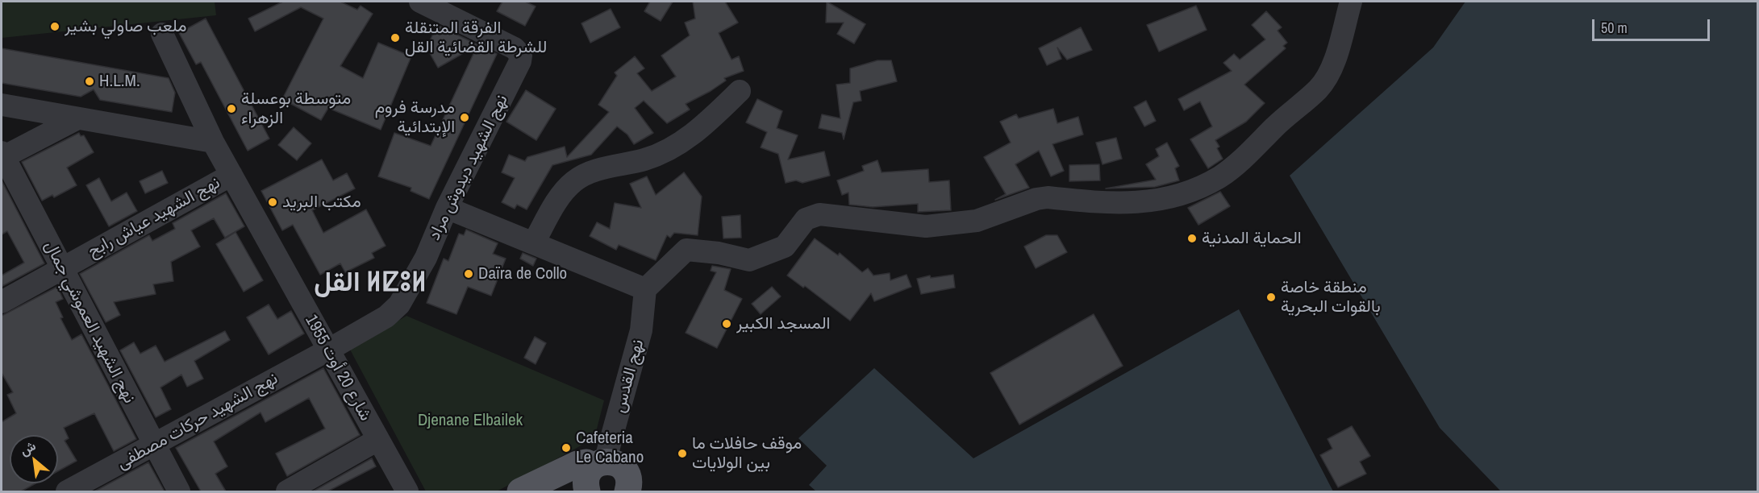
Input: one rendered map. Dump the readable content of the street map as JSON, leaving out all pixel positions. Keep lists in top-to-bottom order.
{
  "streets": {
    "street": [
      "نهج الشهيد ديدوش مراد",
      "نهج الشهيد عياش رابح",
      "نهج الشهيد العموشي جمال",
      "شارع 20 أوت 1955",
      "نهج القدس",
      "نهج الشهيد حركات مصطفى"
    ]
  },
  "crossings": [
    ["نهج الشهيد ديدوش مراد", "شارع 20 أوت 1955"],
    ["نهج الشهيد ديدوش مراد", "نهج الشهيد حركات مصطفى"],
    ["نهج الشهيد عياش رابح", "نهج الشهيد العموشي جمال"],
    ["نهج الشهيد عياش رابح", "شارع 20 أوت 1955"],
    ["نهج الشهيد العموشي جمال", "نهج الشهيد حركات مصطفى"],
    ["شارع 20 أوت 1955", "نهج الشهيد حركات مصطفى"]
  ],
  "districts": ["القل ⵍⵇⵓⵍ"],
  "parks": ["Djenane Elbailek"],
  "places": [
    "ملعب صاولي بشير",
    "الفرقة المتنقلة للشرطة القضائية القل",
    "H.L.M.",
    "متوسطة بوعسلة الزهراء",
    "مدرسة فروم الإبتدائية",
    "مكتب البريد",
    "الحماية المدنية",
    "Daïra de Collo",
    "منطقة خاصة بالقوات البحرية",
    "المسجد الكبير",
    "Cafeteria Le Cabano",
    "موقف حافلات ما بين الولايات"
  ],
  "scale_bar": "50 m",
  "north": "top left"
}
